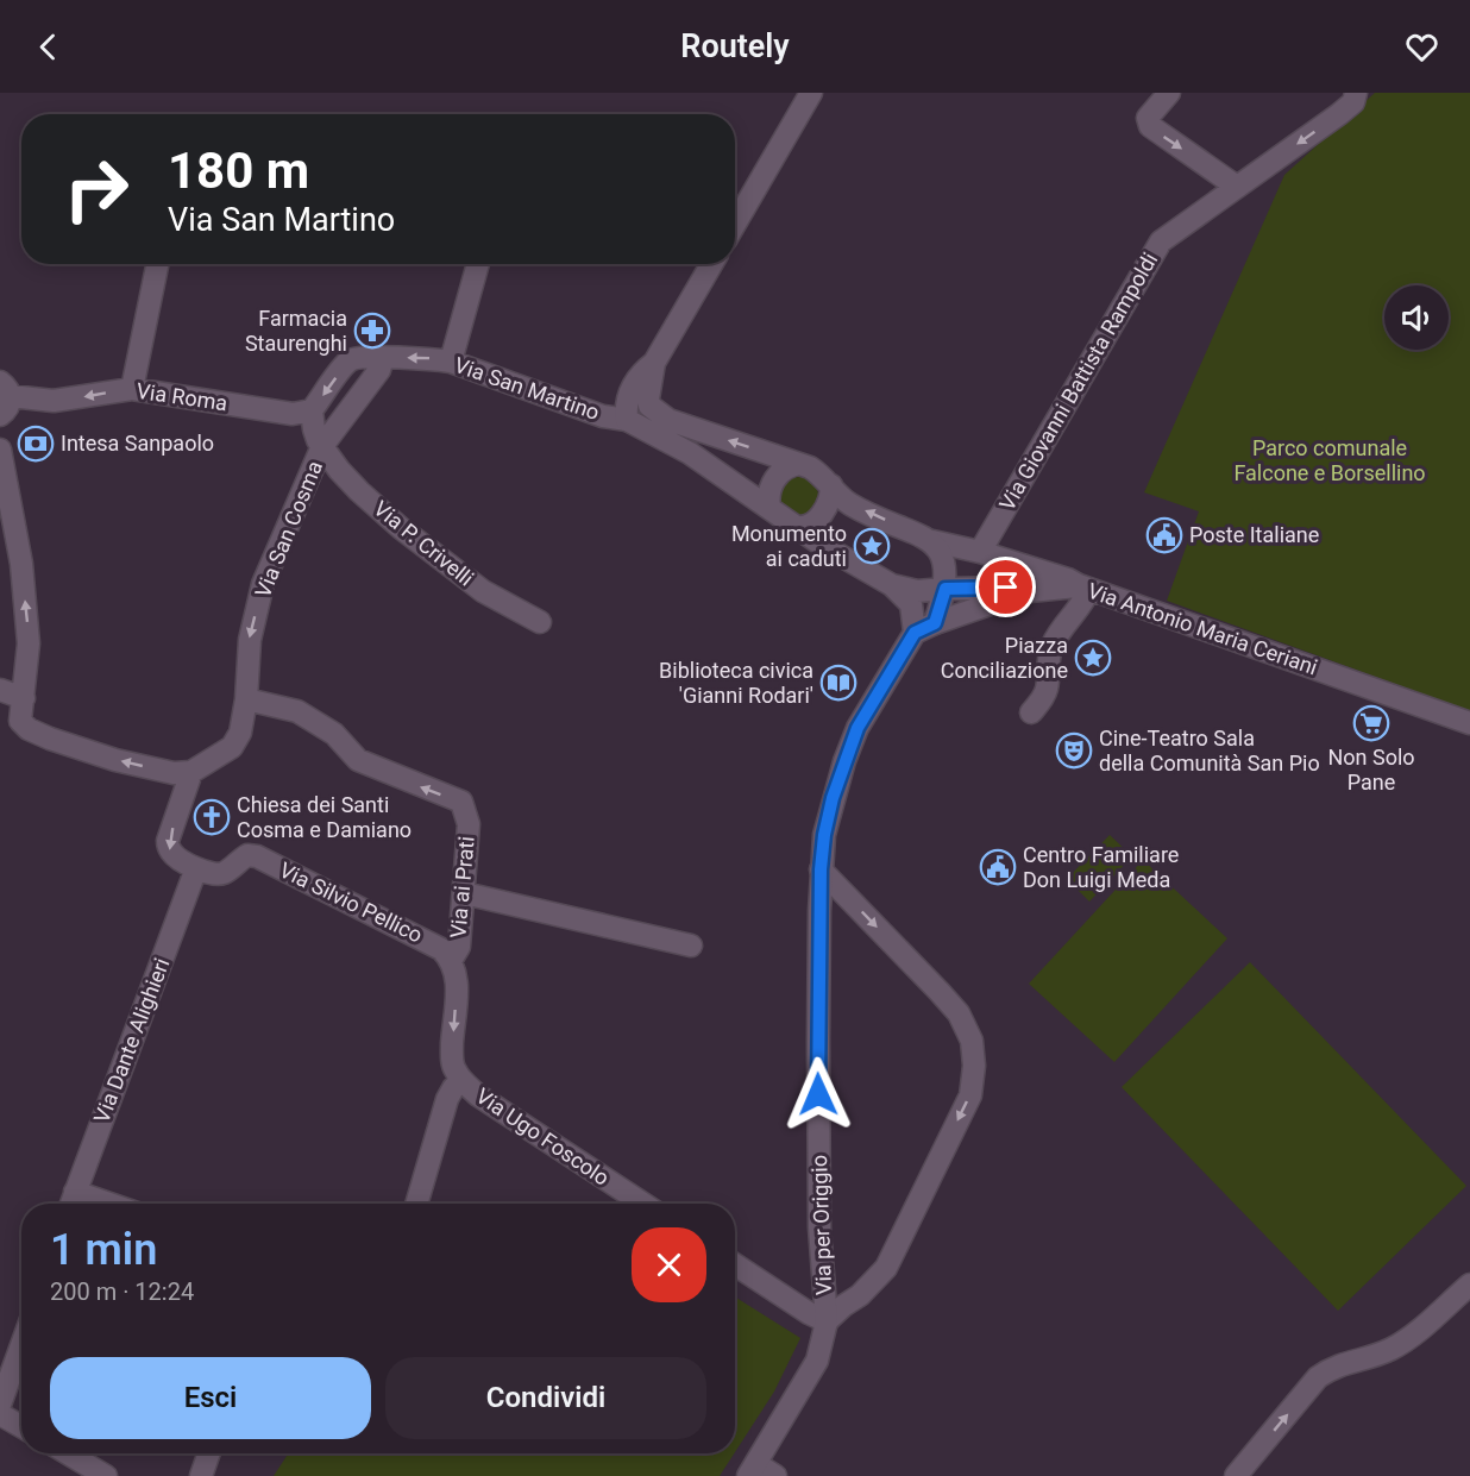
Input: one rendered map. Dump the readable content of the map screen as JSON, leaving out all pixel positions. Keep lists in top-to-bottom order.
{
  "streets": {
    "street": [
      "Via Giovanni Battista Rampoldi",
      "Via San Martino",
      "Via Roma",
      "Via San Cosma",
      "Via P. Crivelli",
      "Via Antonio Maria Ceriani",
      "Via ai Prati",
      "Via Silvio Pellico",
      "Via Dante Alighieri",
      "Via Ugo Foscolo",
      "Via per Origgio"
    ]
  },
  "crossings": [
    ["Via Giovanni Battista Rampoldi", "Via Antonio Maria Ceriani"],
    ["Via San Martino", "Via Roma"],
    ["Via San Martino", "Via San Cosma"],
    ["Via San Martino", "Via P. Crivelli"],
    ["Via San Martino", "Via Antonio Maria Ceriani"],
    ["Via Roma", "Via P. Crivelli"],
    ["Via San Cosma", "Via P. Crivelli"],
    ["Via San Cosma", "Via ai Prati"],
    ["Via ai Prati", "Via Silvio Pellico"],
    ["Via ai Prati", "Via Ugo Foscolo"],
    ["Via Silvio Pellico", "Via Dante Alighieri"],
    ["Via Silvio Pellico", "Via Ugo Foscolo"]
  ],
  "one_way": [
    "Via Roma",
    "Via San Cosma",
    "Via ai Prati",
    "Via Ugo Foscolo"
  ],
  "parks": ["Parco comunale Falcone e Borsellino"],
  "places": {
    "pharmacy": ["Farmacia Staurenghi"],
    "bank": ["Intesa Sanpaolo"],
    "public building": ["Poste Italiane", "Centro Familiare Don Luigi Meda"],
    "place": ["Monumento ai caduti", "Piazza Conciliazione"],
    "library": ["Biblioteca civica 'Gianni Rodari'"],
    "supermarket": ["Non Solo Pane"],
    "theatre": ["Cine-Teatro Sala della Comunità San Pio"],
    "church": ["Chiesa dei Santi Cosma e Damiano"]
  },
  "page": {
    "header": "Routely",
    "turn": ["180 m", "Via San Martino"],
    "heading": ["1 min", "200 m · 12:24"],
    "buttons": ["Esci", "Condividi"]
  }
}
